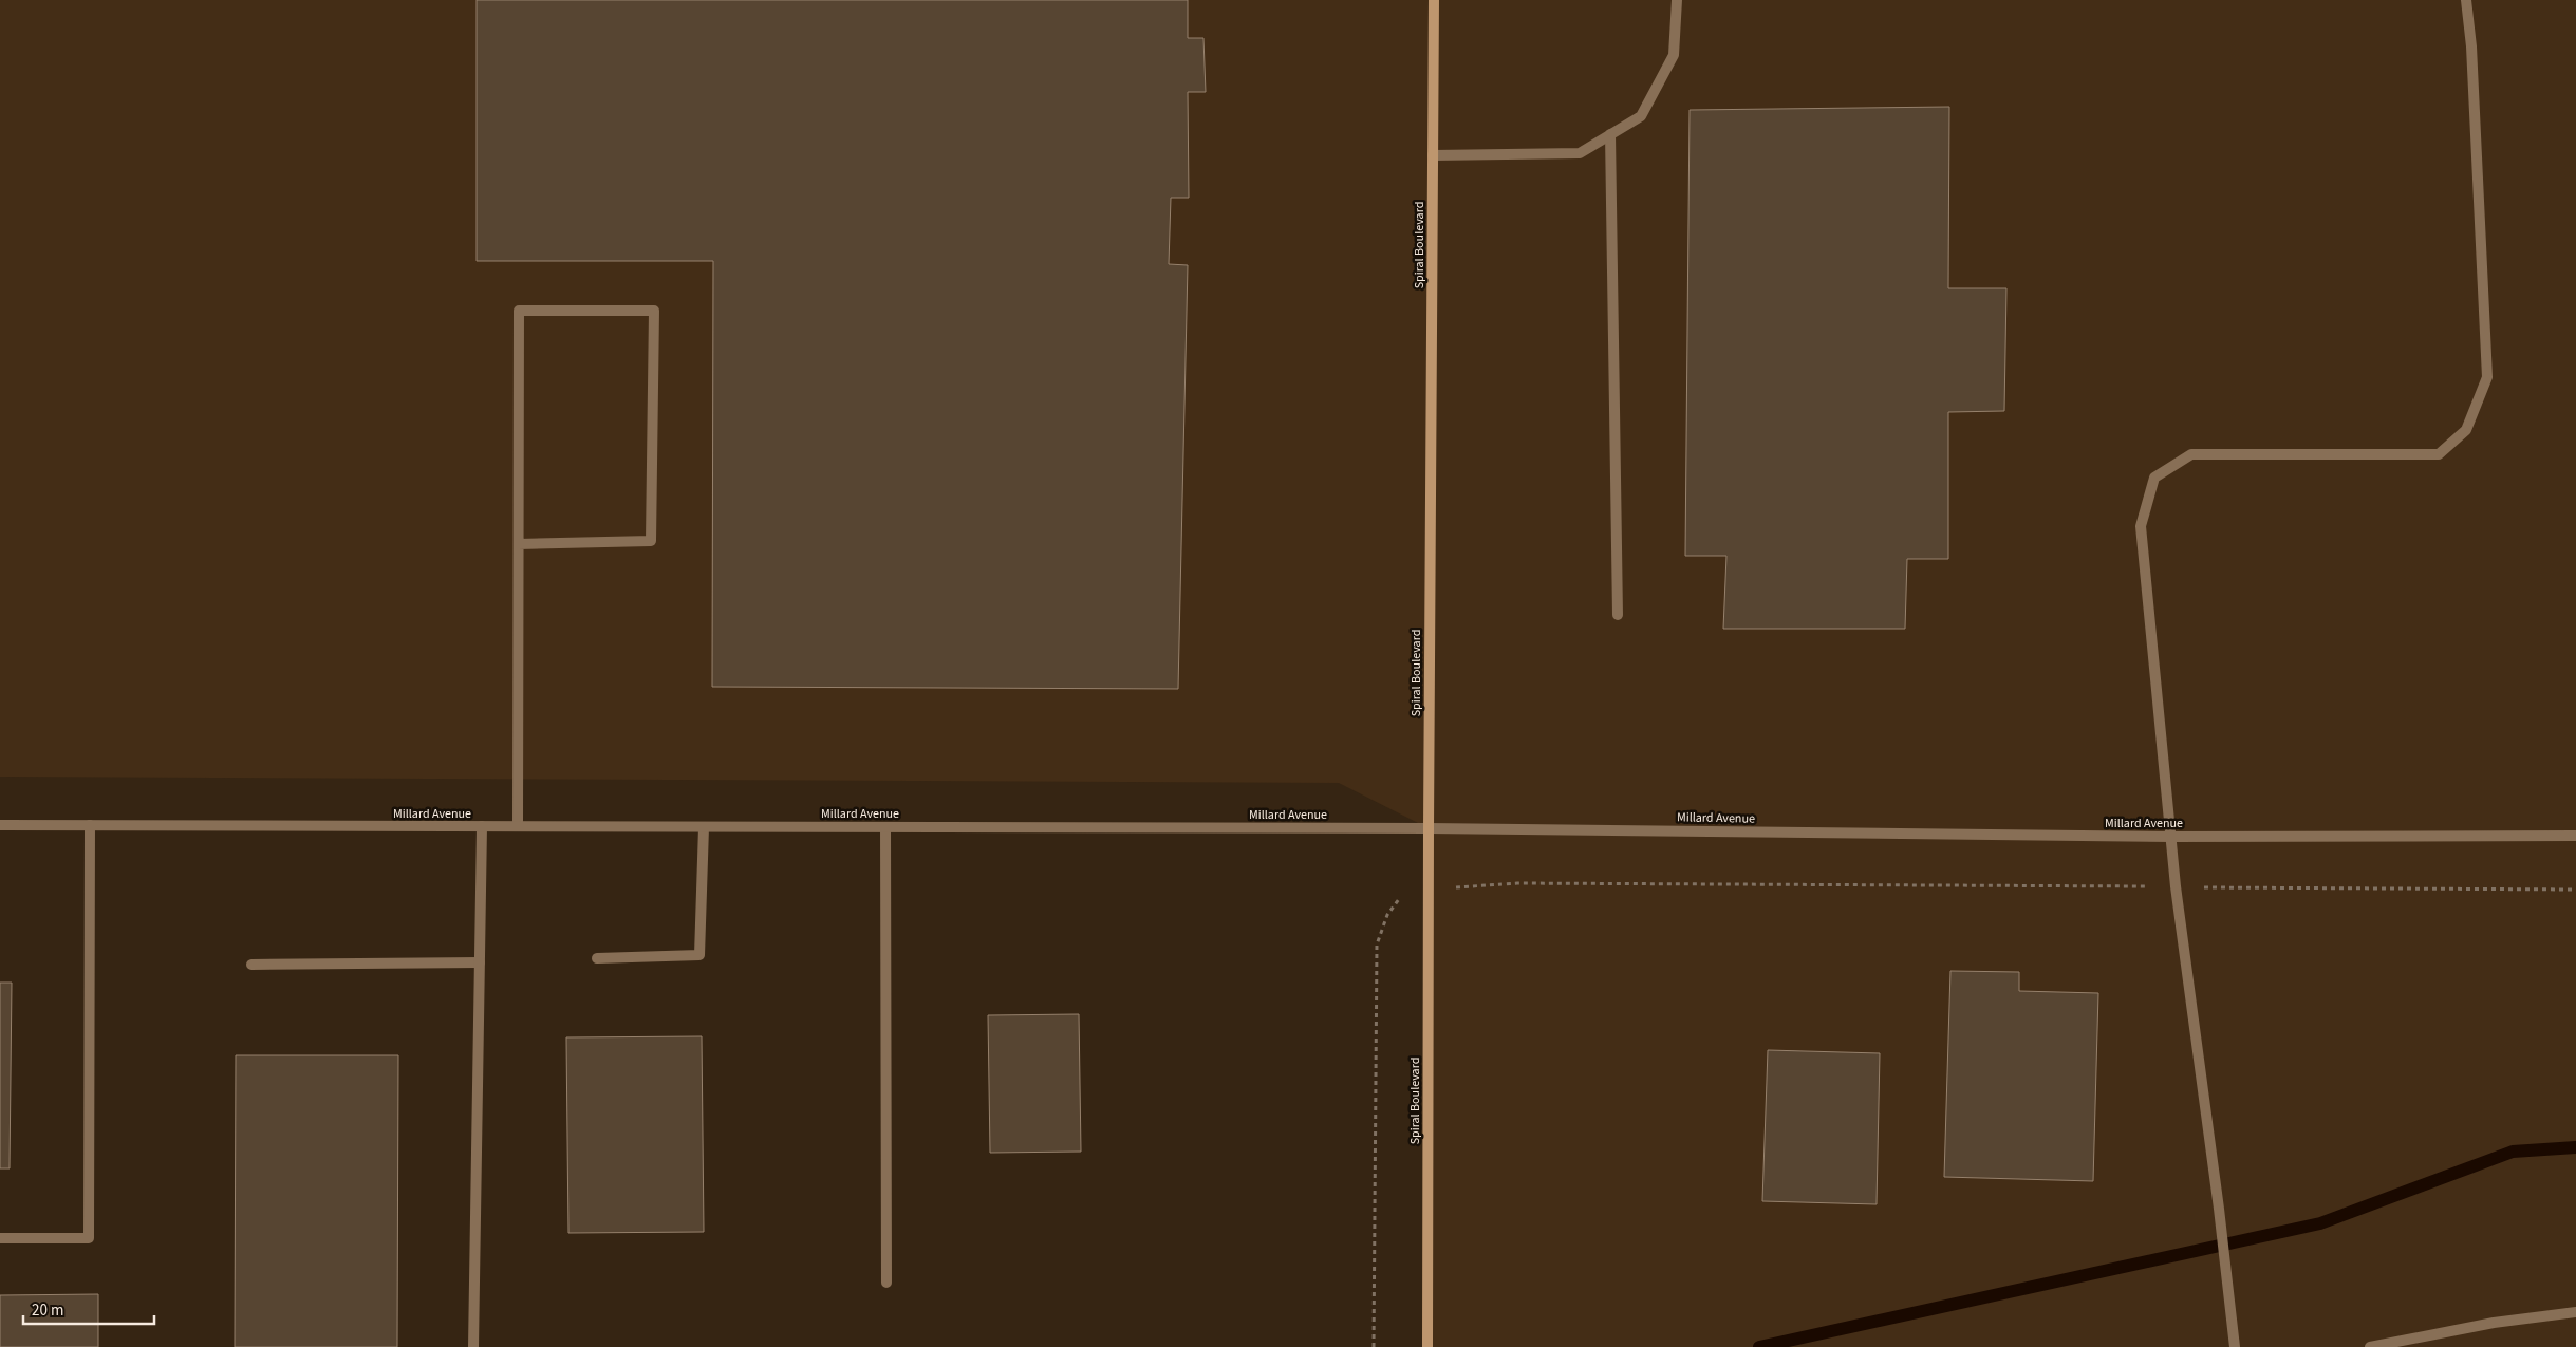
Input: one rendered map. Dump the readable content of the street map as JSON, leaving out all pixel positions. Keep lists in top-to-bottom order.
{
  "streets": {
    "street": ["Spiral Boulevard", "Millard Avenue"]
  },
  "crossings": [
    ["Spiral Boulevard", "Millard Avenue"]
  ],
  "scale_bar": "20 m"
}
